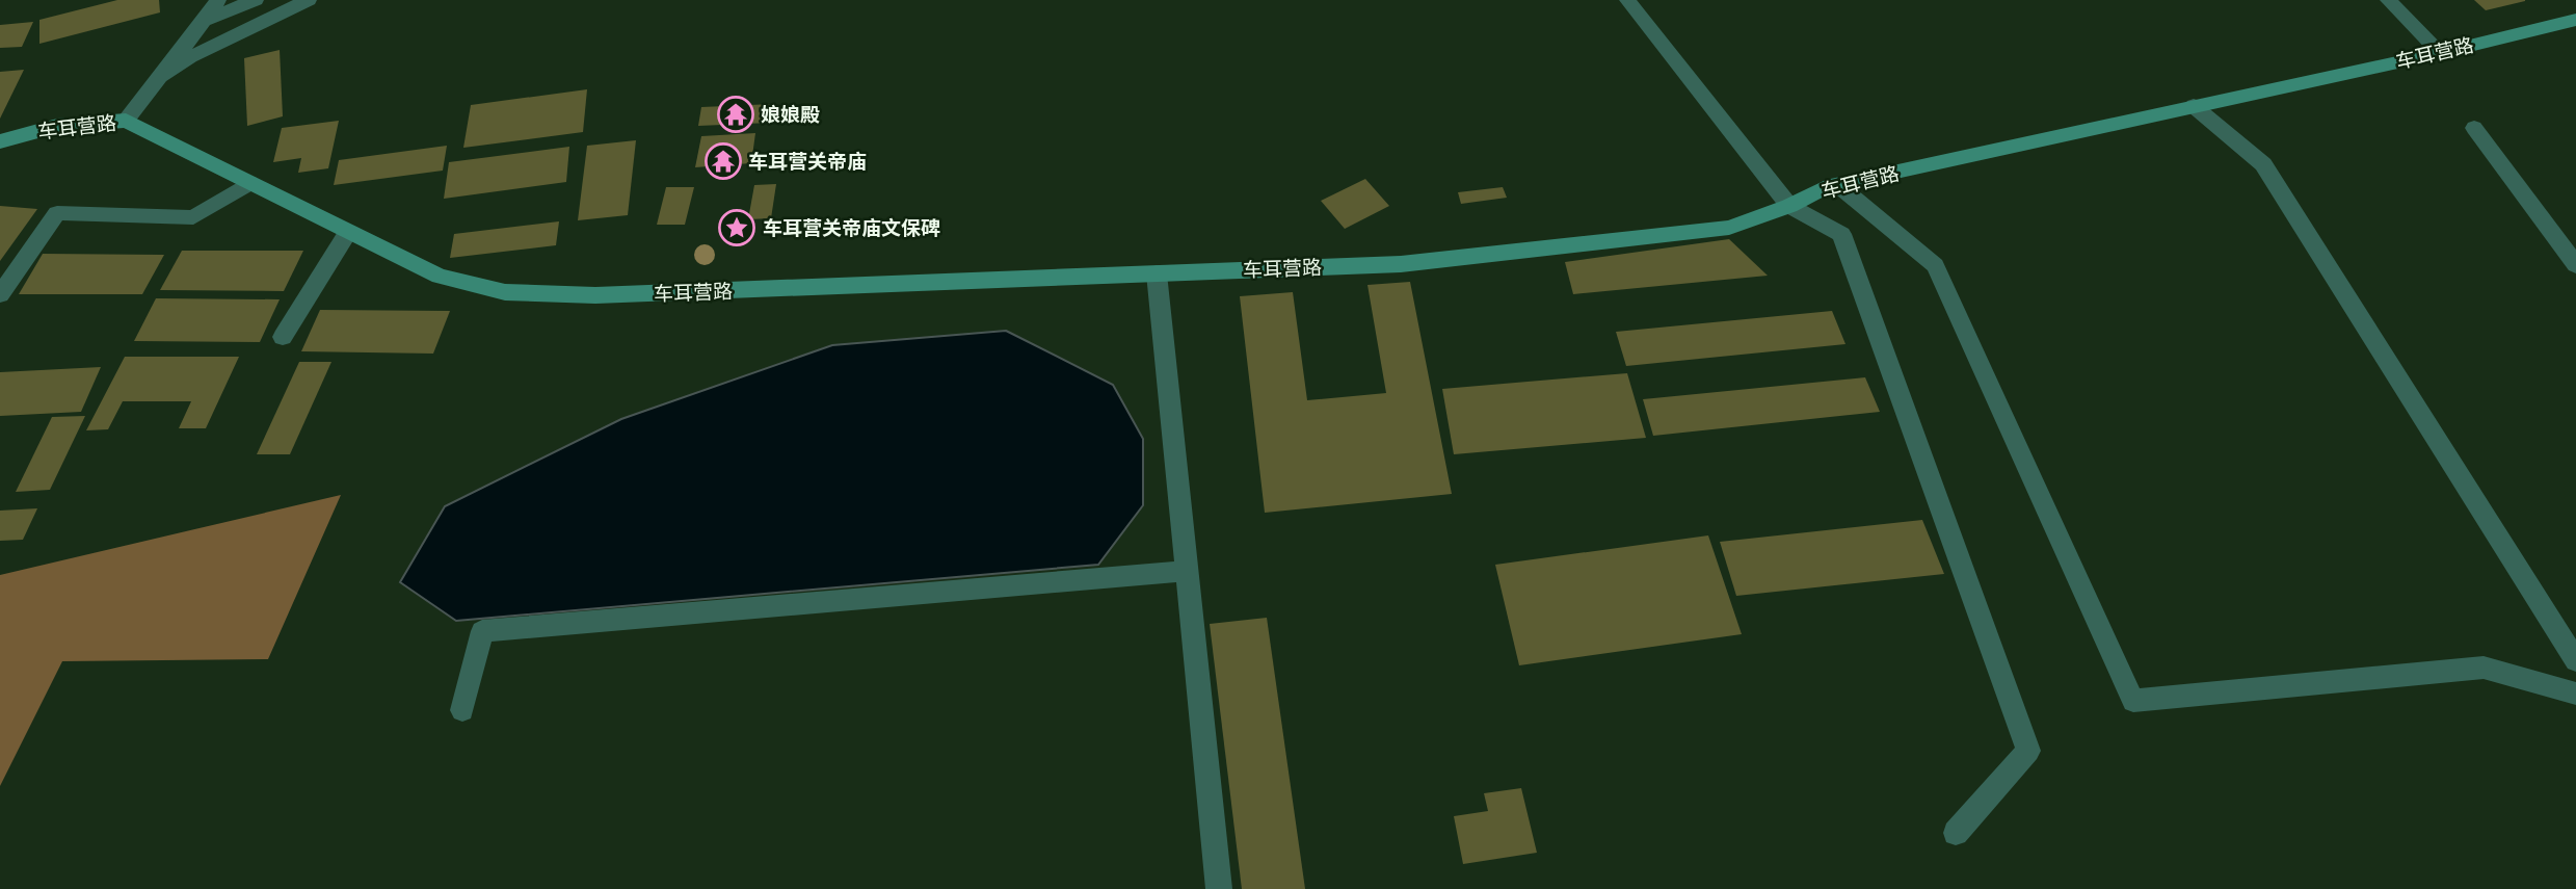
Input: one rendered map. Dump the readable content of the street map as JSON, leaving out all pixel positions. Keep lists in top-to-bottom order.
{
  "streets": {
    "street": ["车耳营路"]
  },
  "places": {
    "temple": ["娘娘殿", "车耳营关帝庙"],
    "place": ["车耳营关帝庙文保碑"]
  }
}
